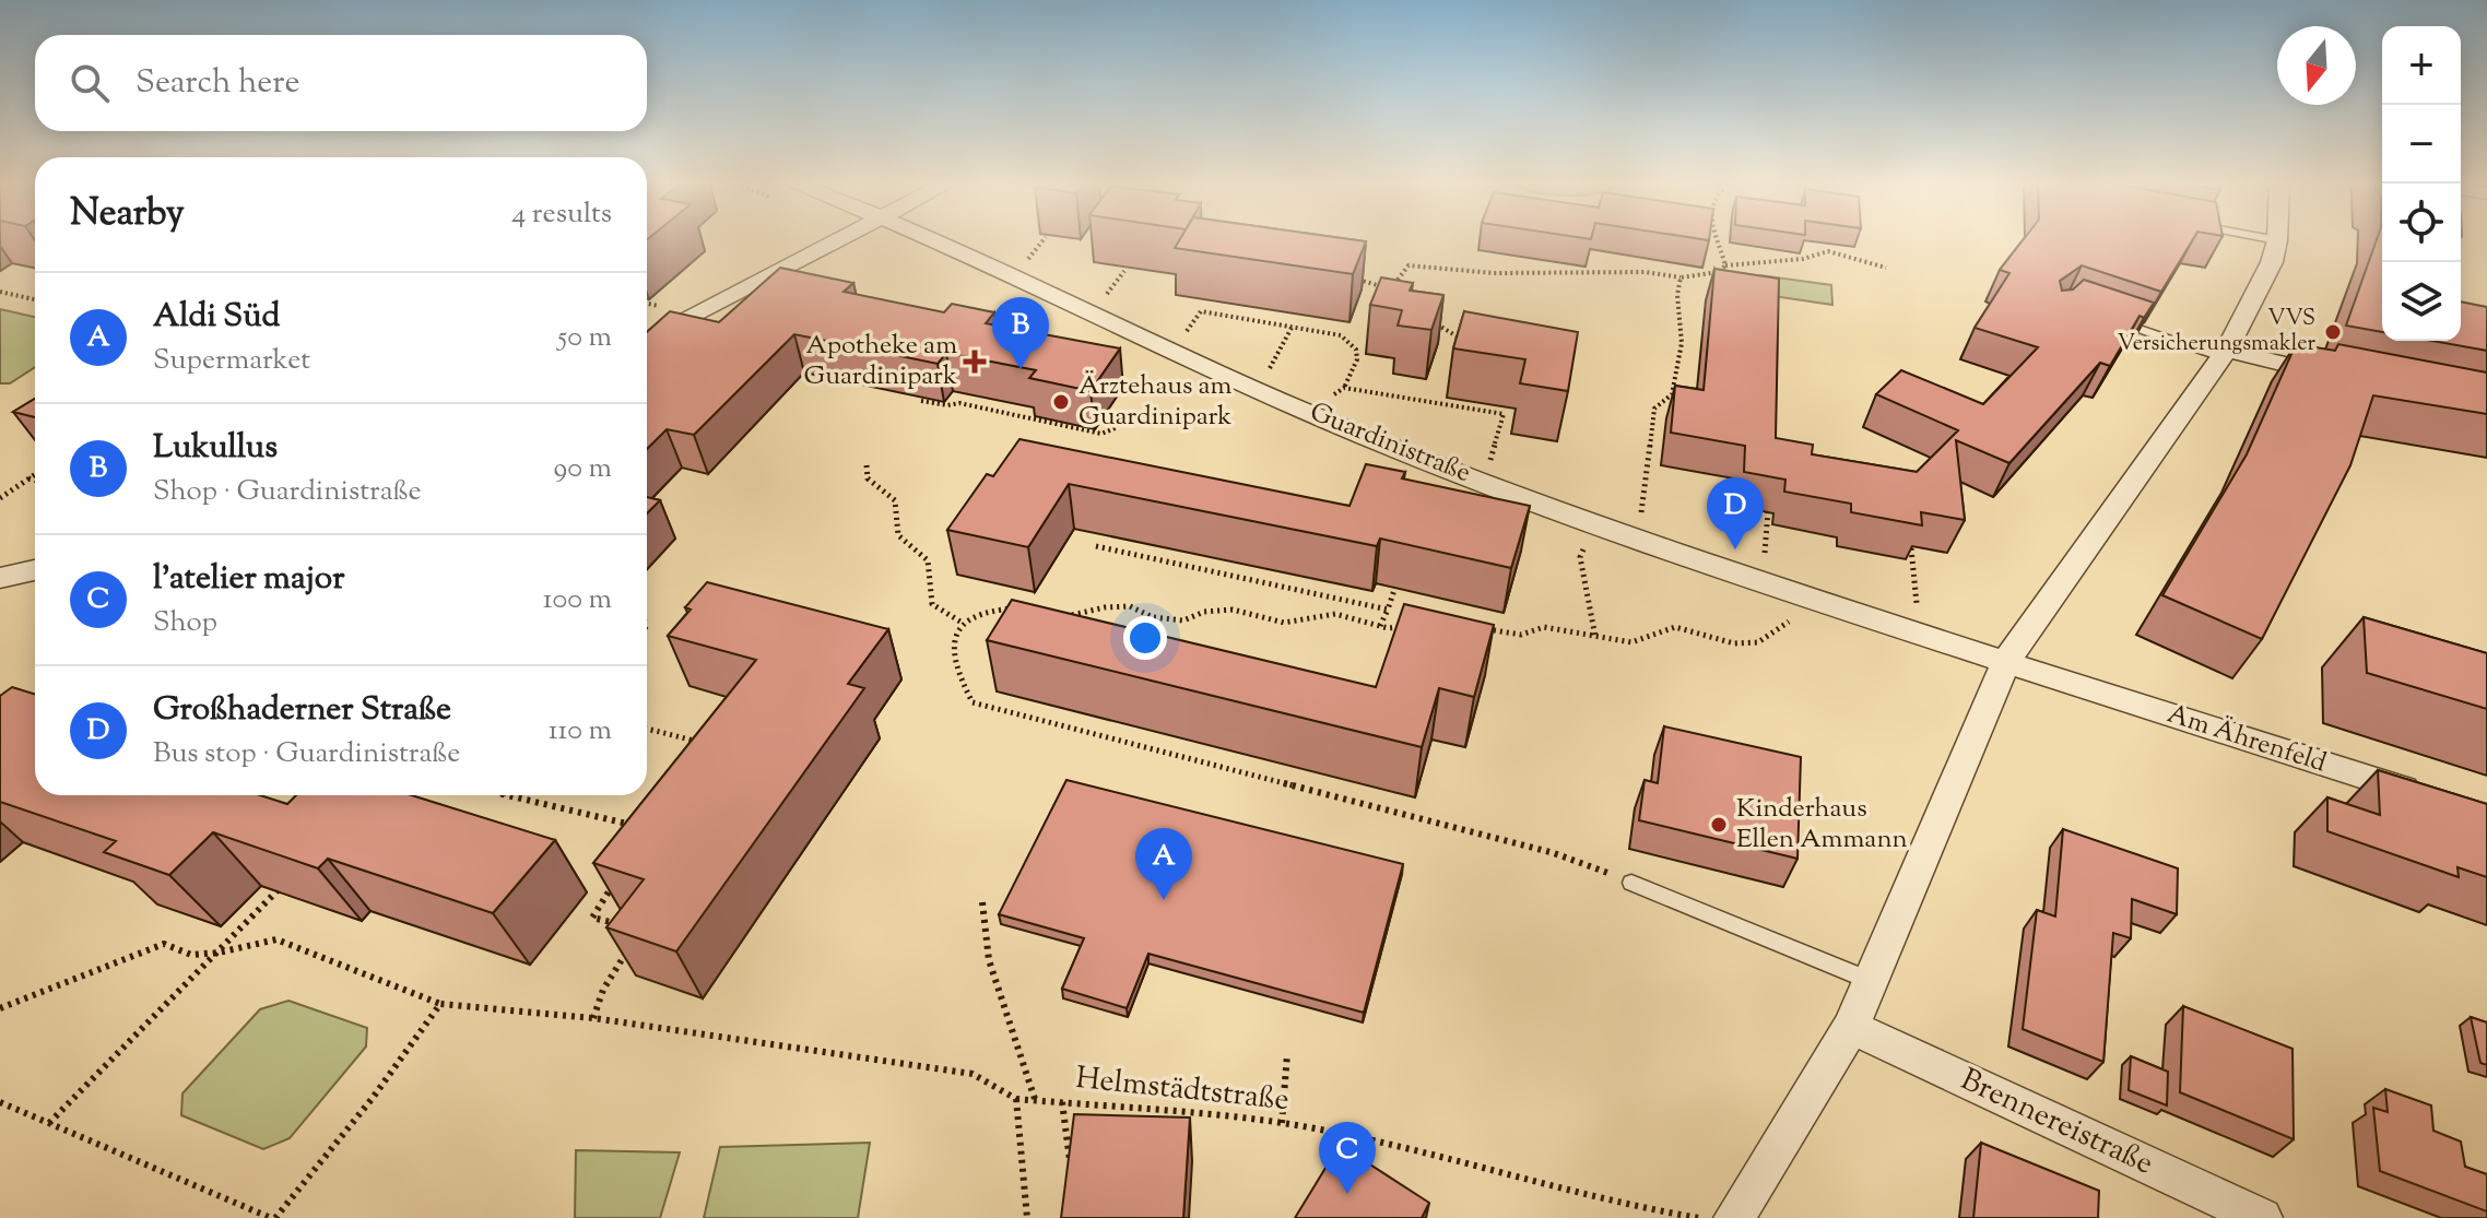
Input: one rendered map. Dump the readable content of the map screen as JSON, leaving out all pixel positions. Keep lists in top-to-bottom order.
{
  "streets": {
    "street": ["Guardinistraße", "Am Ährenfeld", "Brennereistraße"],
    "path": ["Helmstädtstraße"]
  },
  "crossings": [
    ["Guardinistraße", "Am Ährenfeld"]
  ],
  "places": {
    "other": ["VVS Versicherungsmakler", "Ärztehaus am Guardinipark", "Kinderhaus Ellen Ammann"],
    "health": ["Apotheke am Guardinipark"]
  },
  "north": "bottom",
  "page": {
    "map_buttons": ["+", "−"],
    "search": "Search here",
    "heading": ["Nearby", "4 results"],
    "list": [
      {
        "mark": "A",
        "name": "Aldi Süd",
        "note": "Supermarket",
        "value": "50 m"
      },
      {
        "mark": "B",
        "name": "Lukullus",
        "note": "Shop · Guardinistraße",
        "value": "90 m"
      },
      {
        "mark": "C",
        "name": "l'atelier major",
        "note": "Shop",
        "value": "100 m"
      },
      {
        "mark": "D",
        "name": "Großhaderner Straße",
        "note": "Bus stop · Guardinistraße",
        "value": "110 m"
      }
    ],
    "pins": [
      "B",
      "D",
      "A",
      "C"
    ]
  }
}
